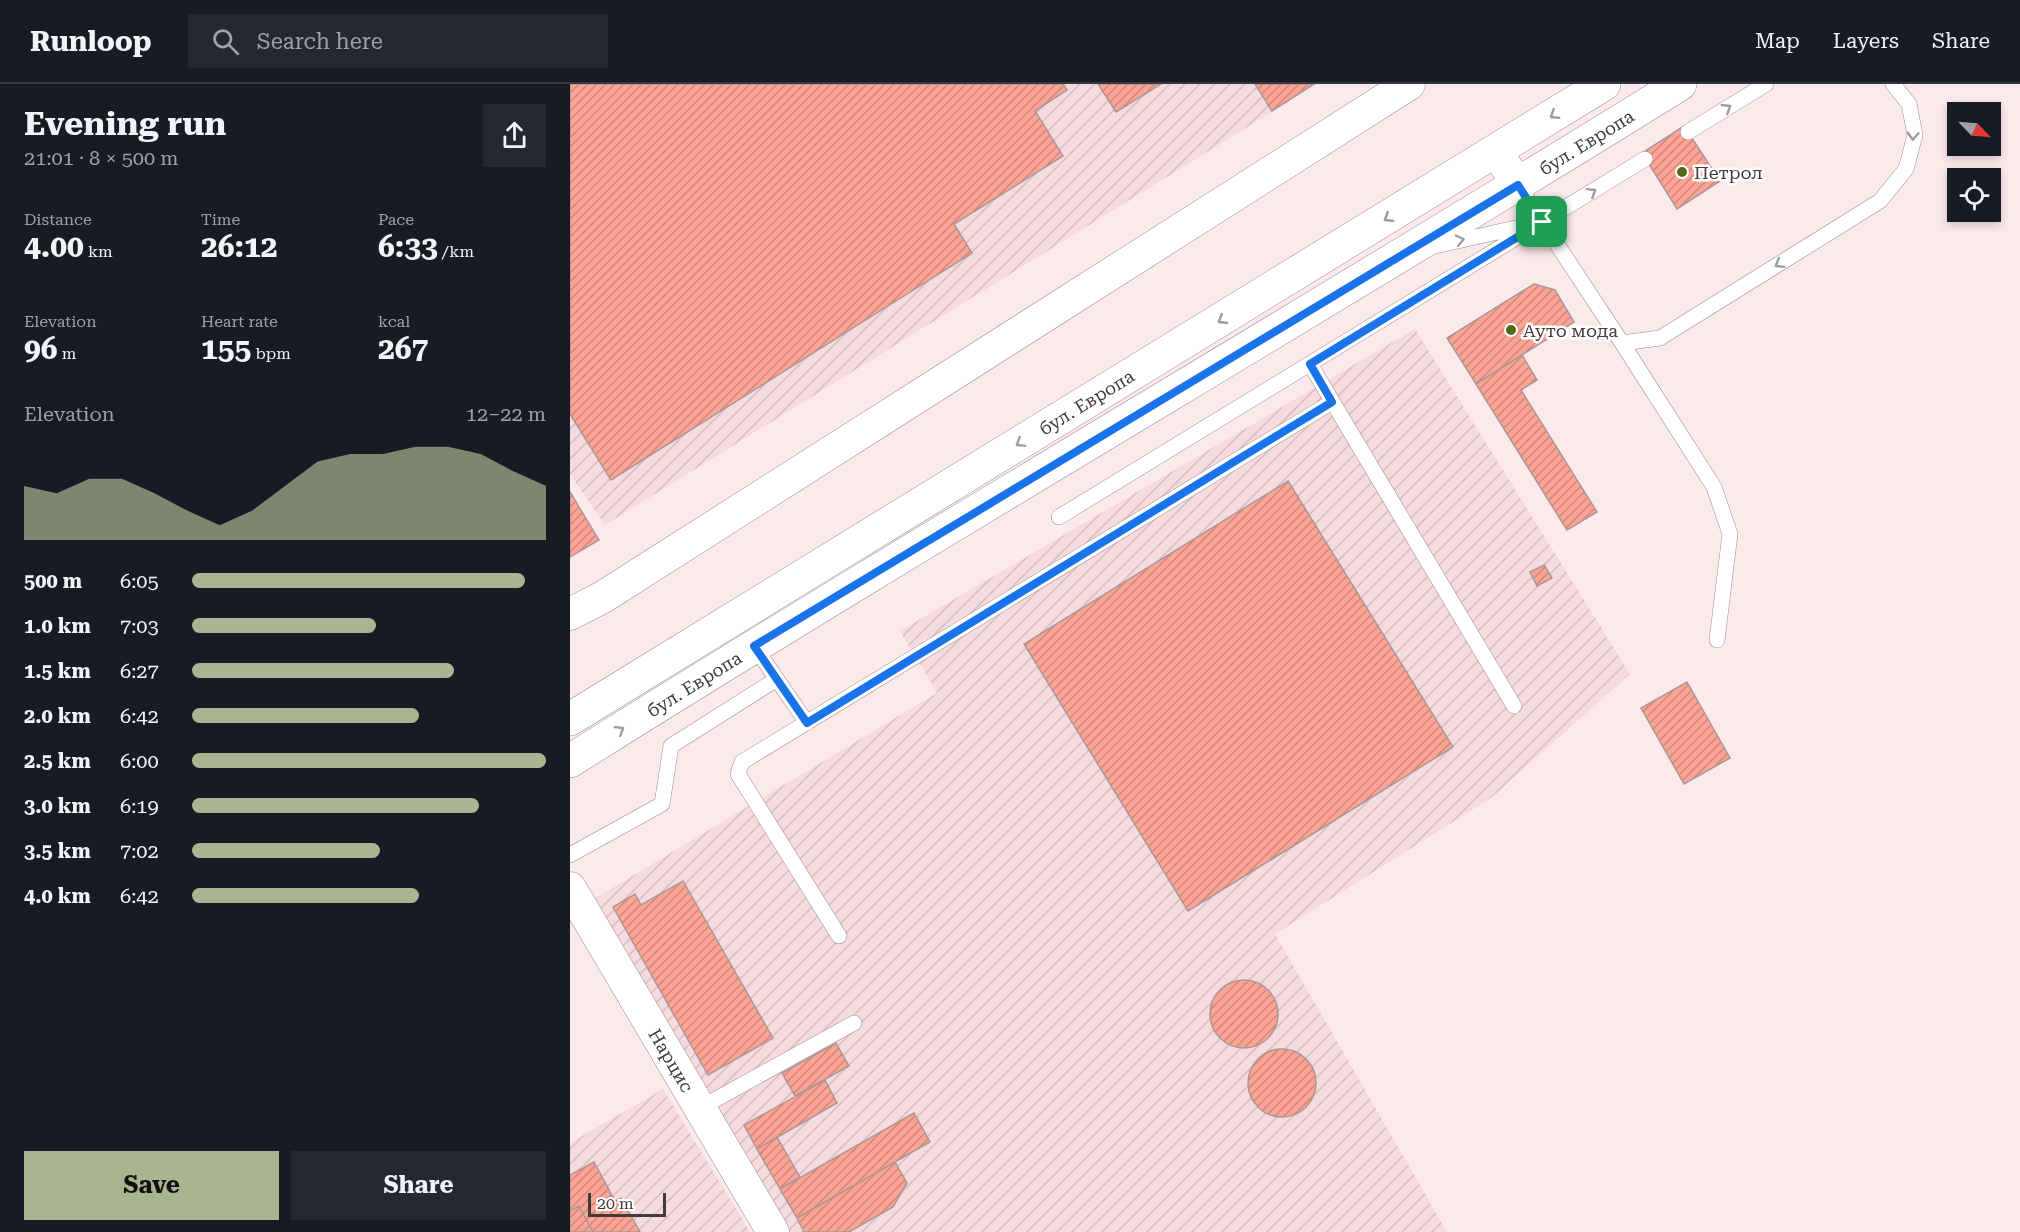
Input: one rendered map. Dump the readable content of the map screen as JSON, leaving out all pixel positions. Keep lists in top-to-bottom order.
{
  "streets": {
    "main road": ["бул. Европа"],
    "street": ["Нарцис"]
  },
  "places": ["Петрол", "Ауто мода"],
  "scale_bar": "20 m",
  "north": "bottom right",
  "page": {
    "header": "Runloop",
    "search": "Search here",
    "nav": ["Map", "Layers", "Share"],
    "heading": ["Evening run", "21:01 · 8 × 500 m"],
    "stats": [
      ["Distance", "4.00 km"],
      ["Time", "26:12"],
      ["Pace", "6:33 /km"],
      ["Elevation", "96 m"],
      ["Heart rate", "155 bpm"],
      ["kcal", "267"]
    ],
    "chart": ["Elevation", "12–22 m"],
    "list": [
      {
        "name": "500 m",
        "note": "6:05"
      },
      {
        "name": "1.0 km",
        "note": "7:03"
      },
      {
        "name": "1.5 km",
        "note": "6:27"
      },
      {
        "name": "2.0 km",
        "note": "6:42"
      },
      {
        "name": "2.5 km",
        "note": "6:00"
      },
      {
        "name": "3.0 km",
        "note": "6:19"
      },
      {
        "name": "3.5 km",
        "note": "7:02"
      },
      {
        "name": "4.0 km",
        "note": "6:42"
      }
    ],
    "buttons": ["Save", "Share"],
    "scale": "20 m"
  }
}
